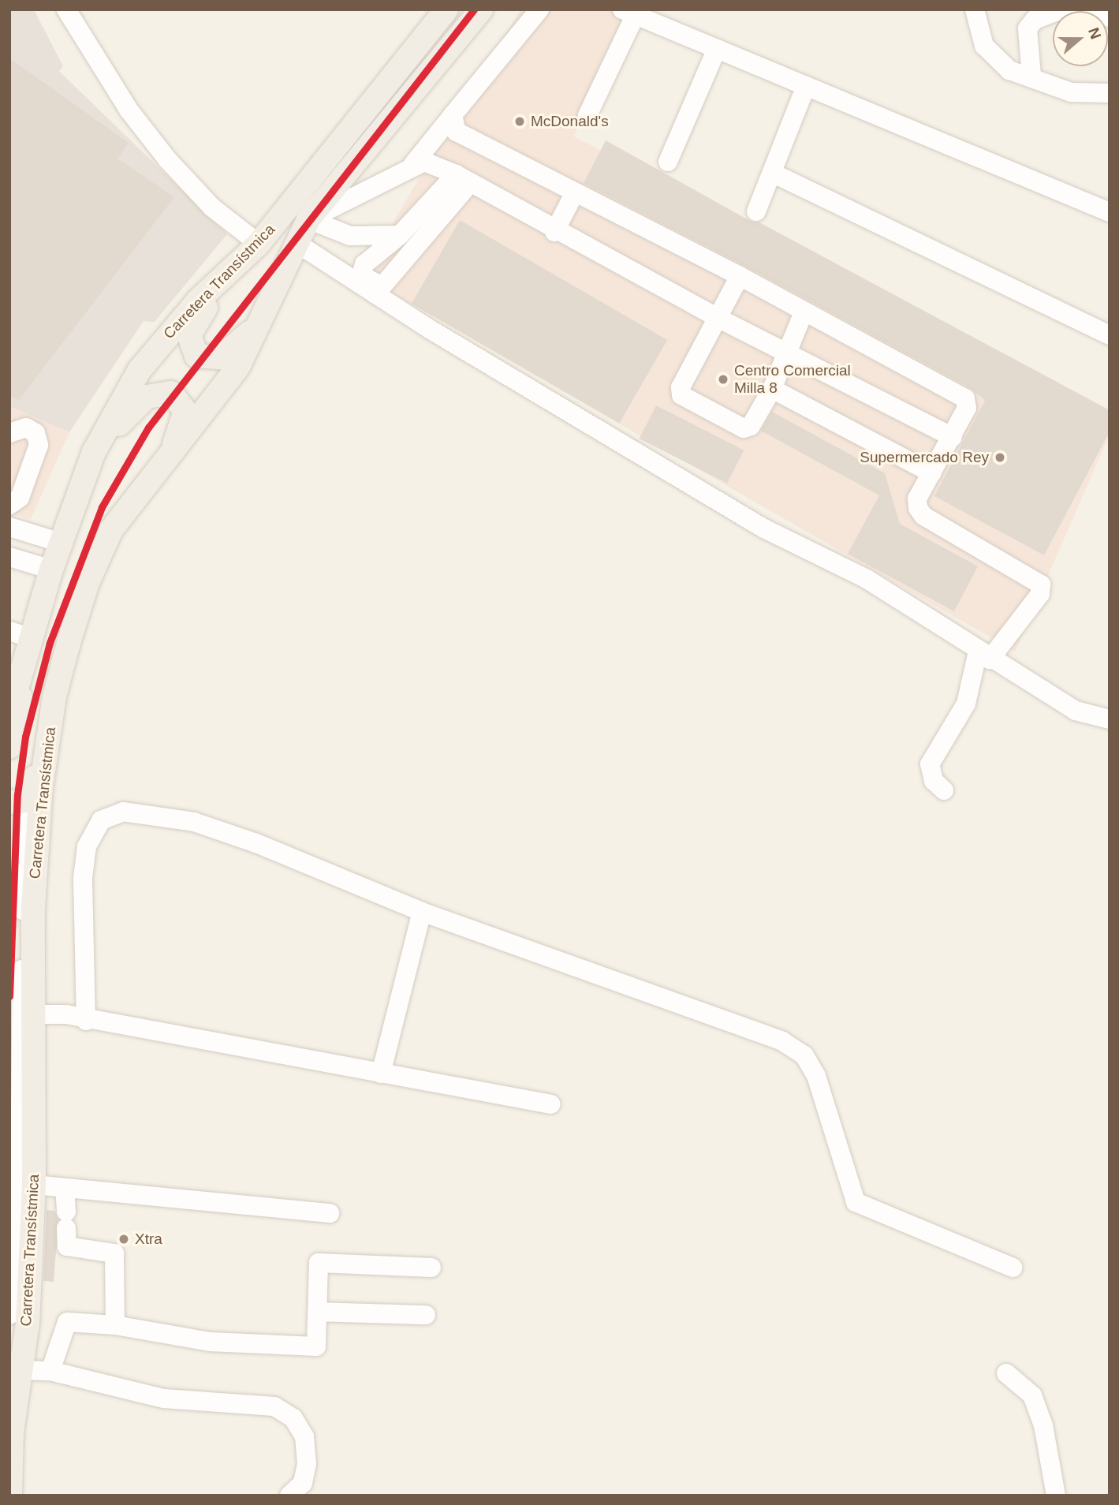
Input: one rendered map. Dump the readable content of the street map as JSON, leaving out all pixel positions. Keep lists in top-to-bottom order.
{
  "streets": {
    "main road": ["Carretera Transístmica"]
  },
  "places": [
    "McDonald's",
    "Centro Comercial Milla 8",
    "Supermercado Rey",
    "Xtra"
  ],
  "north": "right"
}
